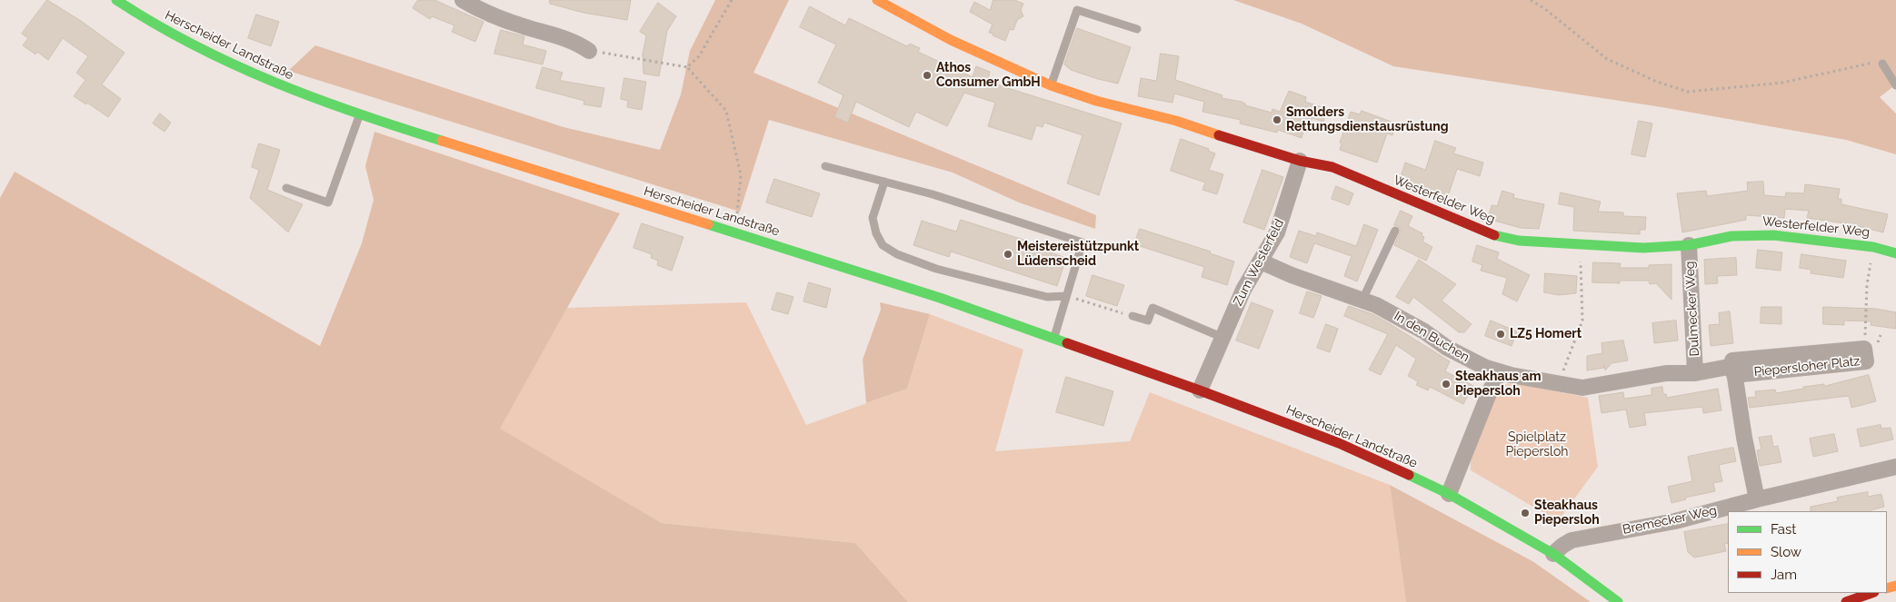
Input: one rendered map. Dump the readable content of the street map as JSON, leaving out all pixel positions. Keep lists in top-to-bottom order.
{
  "streets": {
    "main road": ["Herscheider Landstraße", "Westerfelder Weg"],
    "street": [
      "Zum Westerfeld",
      "Dulmecker Weg",
      "In den Buchen",
      "Piepersloher Platz",
      "Bremecker Weg"
    ]
  },
  "crossings": [
    ["Herscheider Landstraße", "Zum Westerfeld"],
    ["Herscheider Landstraße", "Bremecker Weg"],
    ["Westerfelder Weg", "Zum Westerfeld"],
    ["Westerfelder Weg", "Dulmecker Weg"],
    ["Zum Westerfeld", "In den Buchen"],
    ["Dulmecker Weg", "Piepersloher Platz"],
    ["In den Buchen", "Piepersloher Platz"]
  ],
  "parks": ["Spielplatz Piepersloh"],
  "places": [
    "Athos Consumer GmbH",
    "Smolders Rettungsdienstausrüstung",
    "Meistereistützpunkt Lüdenscheid",
    "LZ5 Homert",
    "Steakhaus am Piepersloh",
    "Steakhaus Piepersloh"
  ],
  "legend": ["Fast", "Slow", "Jam"]
}
